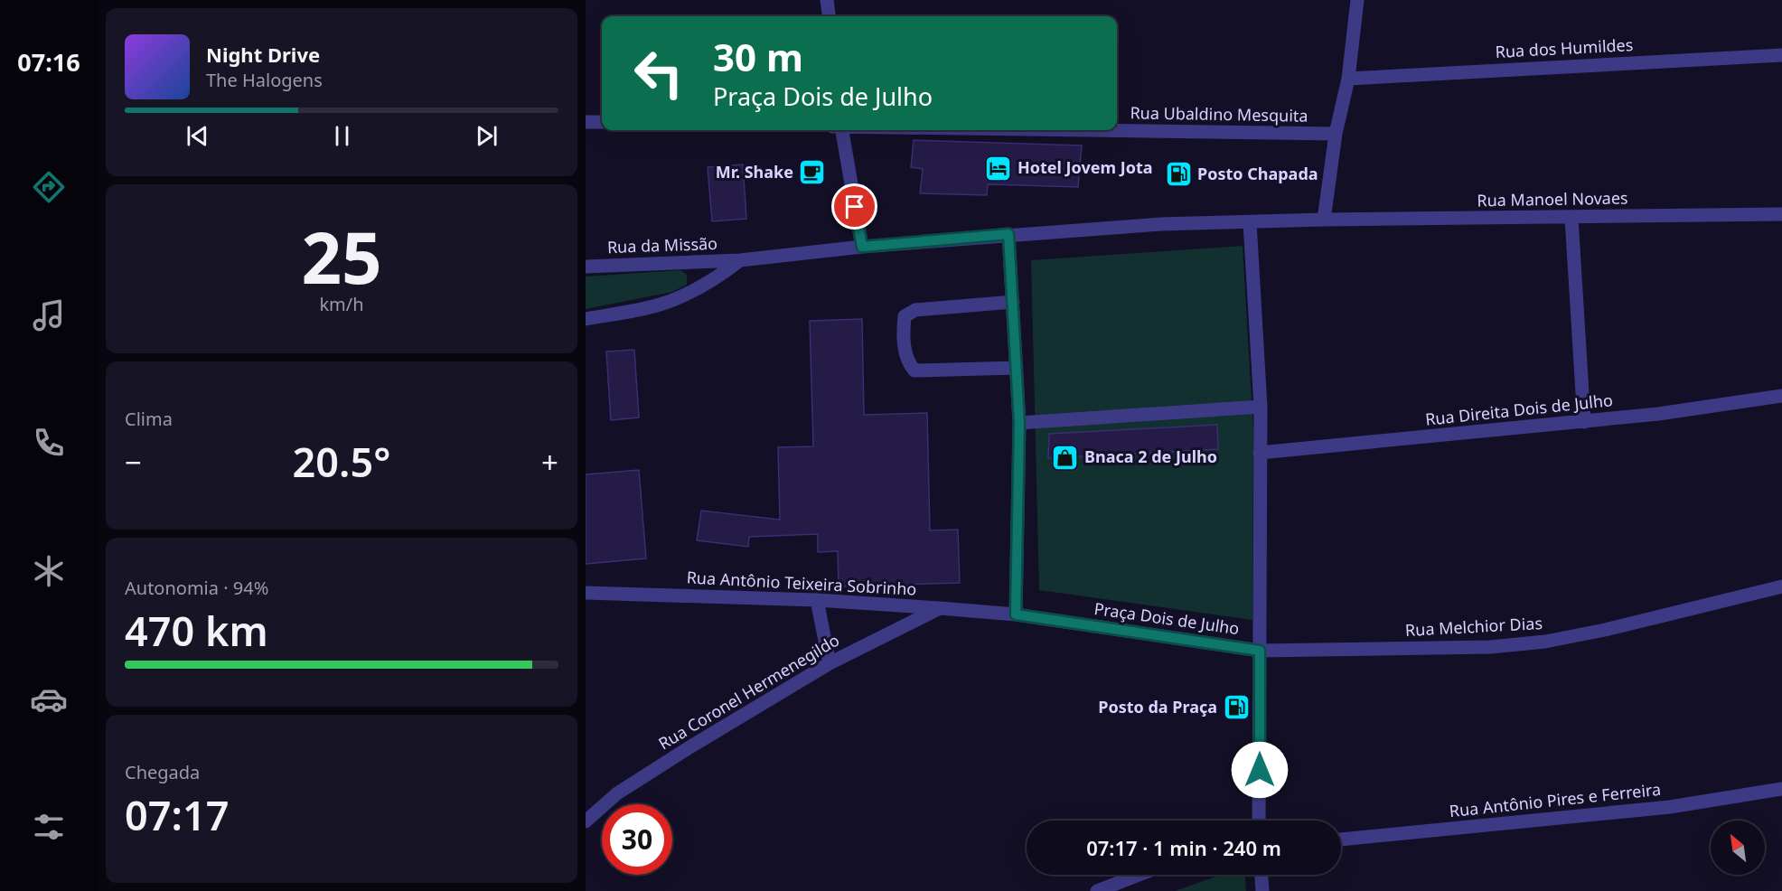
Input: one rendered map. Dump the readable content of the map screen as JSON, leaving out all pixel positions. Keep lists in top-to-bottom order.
{
  "streets": {
    "street": [
      "Rua dos Humildes",
      "Rua Ubaldino Mesquita",
      "Rua Manoel Novaes",
      "Rua da Missão",
      "Rua Direita Dois de Julho",
      "Rua Antônio Teixeira Sobrinho",
      "Praça Dois de Julho",
      "Rua Melchior Dias",
      "Rua Coronel Hermenegildo",
      "Rua Antônio Pires e Ferreira"
    ]
  },
  "crossings": [
    ["Rua Direita Dois de Julho", "Praça Dois de Julho"],
    ["Rua Antônio Teixeira Sobrinho", "Praça Dois de Julho"],
    ["Rua Antônio Teixeira Sobrinho", "Rua Coronel Hermenegildo"],
    ["Praça Dois de Julho", "Rua Melchior Dias"]
  ],
  "places": {
    "hotel": ["Hotel Jovem Jota"],
    "cafe": ["Mr. Shake"],
    "fuel station": ["Posto Chapada", "Posto da Praça"],
    "shop": ["Bnaca 2 de Julho"]
  },
  "north": "top left",
  "page": {
    "tabs": "07:16",
    "turn": ["30 m", "Praça Dois de Julho"],
    "song": ["Night Drive", "The Halogens"],
    "tile": [
      ["25", "km/h"],
      "Clima",
      ["Autonomia · 94%", "470 km"],
      ["Chegada", "07:17"]
    ],
    "heat": ["−", "20.5°", "+"],
    "limit": "30",
    "trip": "07:17 · 1 min · 240 m"
  }
}
